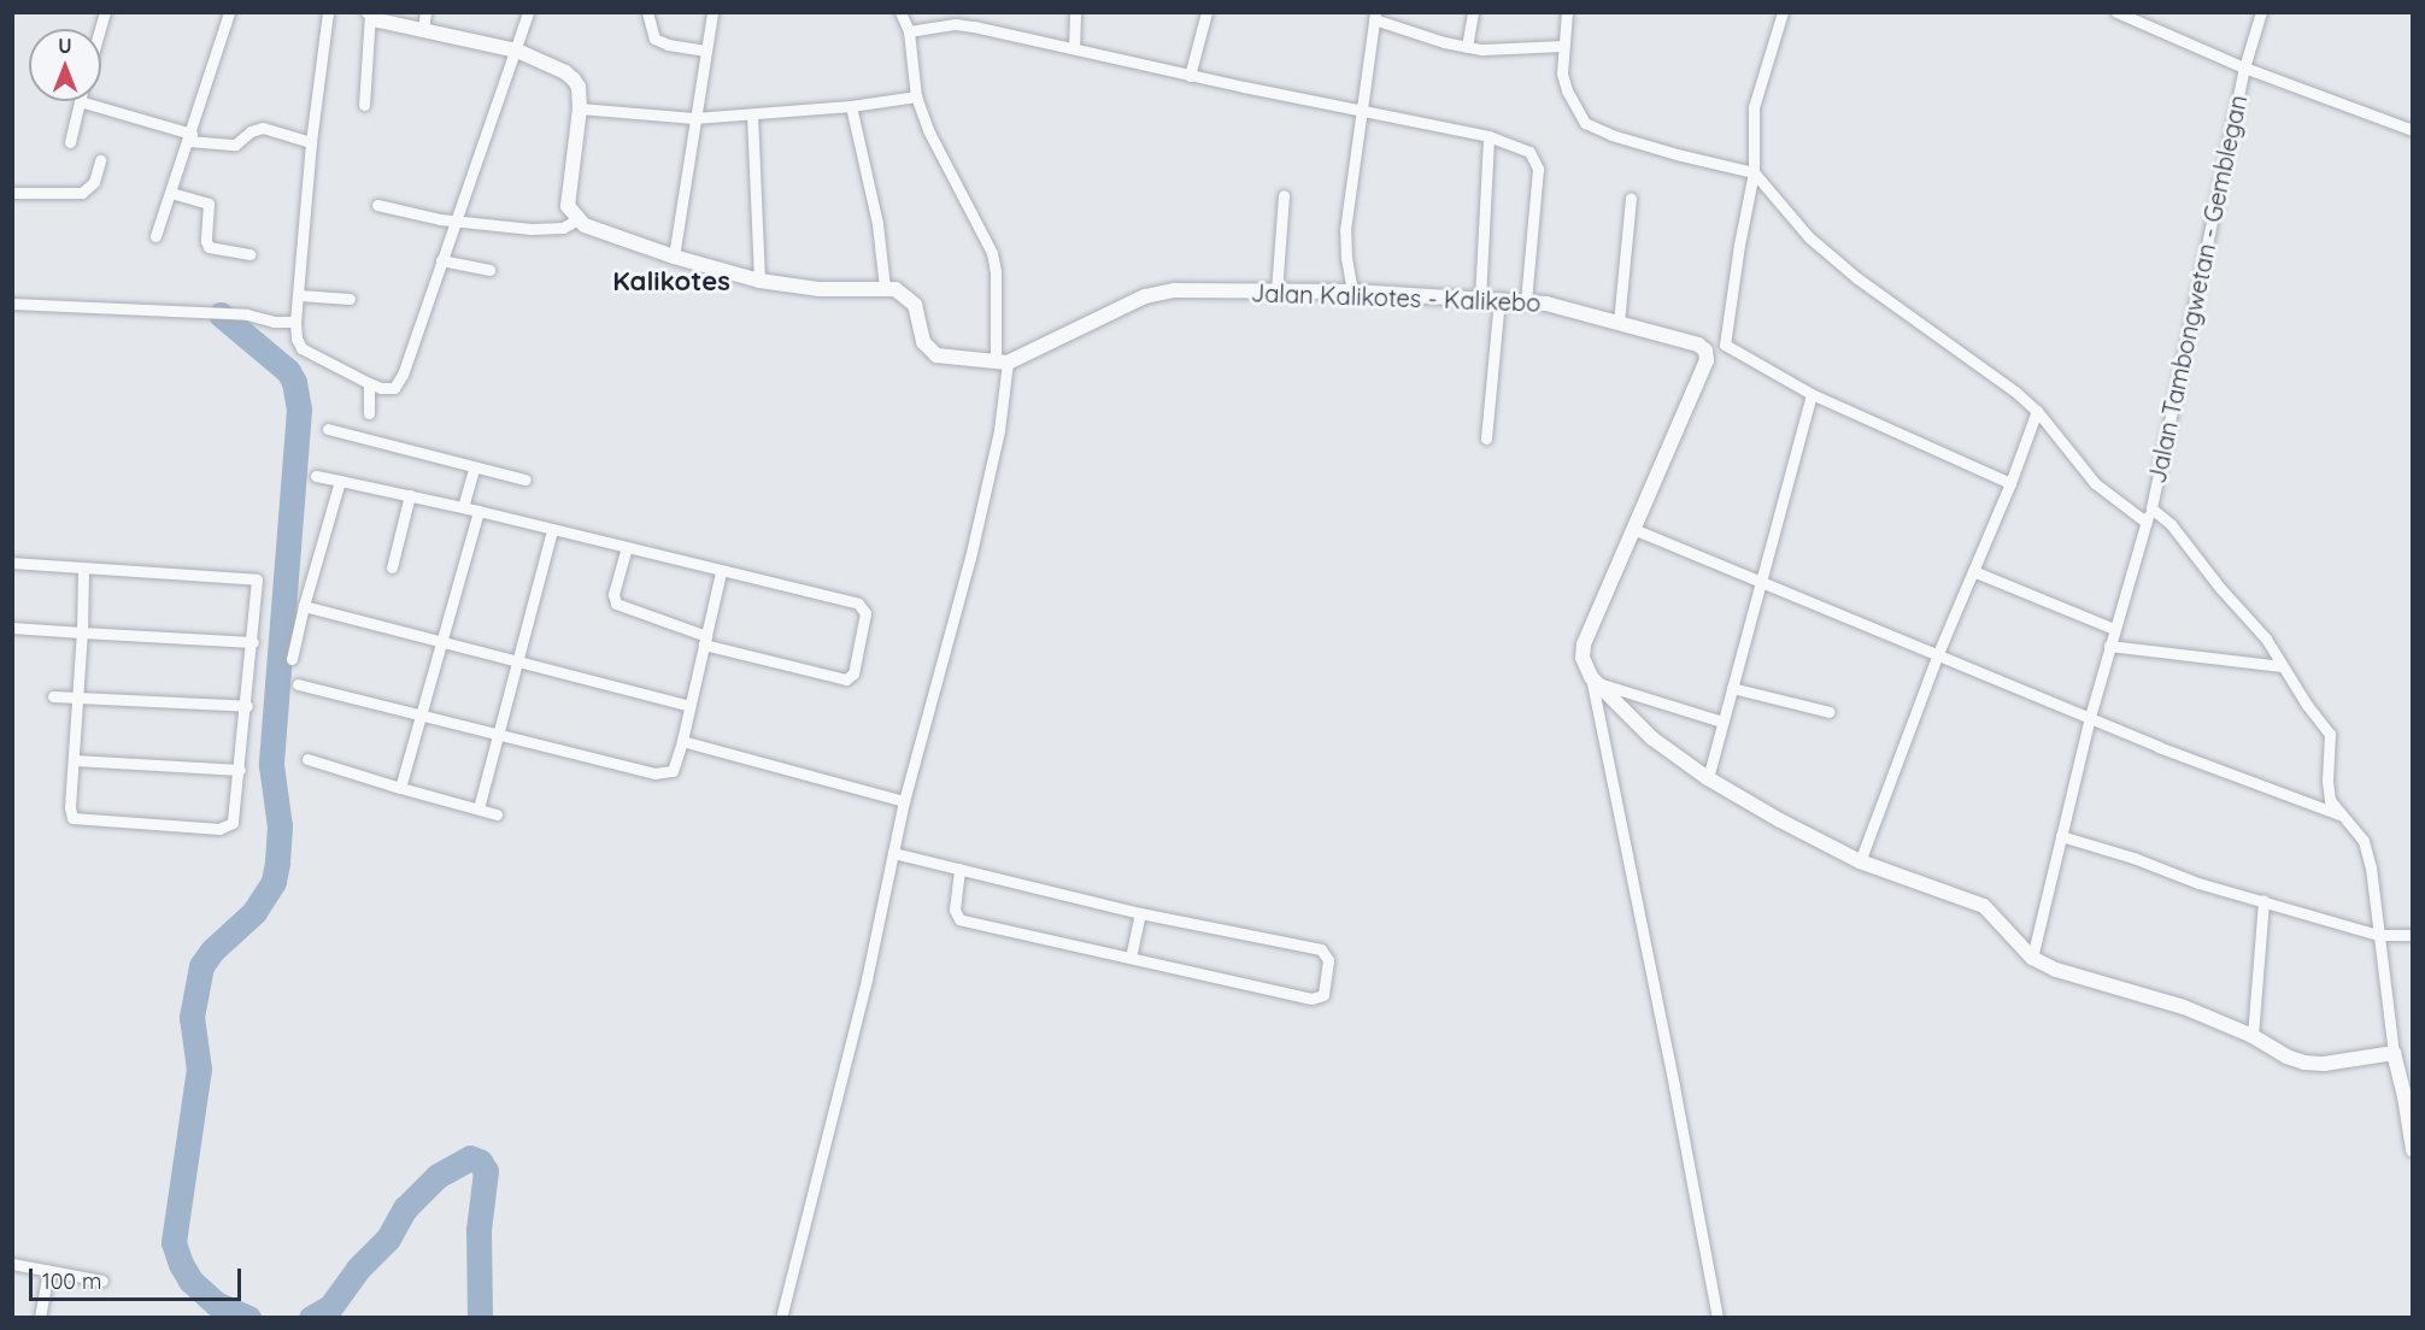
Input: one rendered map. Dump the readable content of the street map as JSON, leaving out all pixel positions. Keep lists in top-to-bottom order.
{
  "streets": {
    "street": ["Jalan Tambongwetan - Gemblegan", "Jalan Kalikotes - Kalikebo"]
  },
  "districts": ["Kalikotes"],
  "scale_bar": "100 m",
  "north": "top"
}
